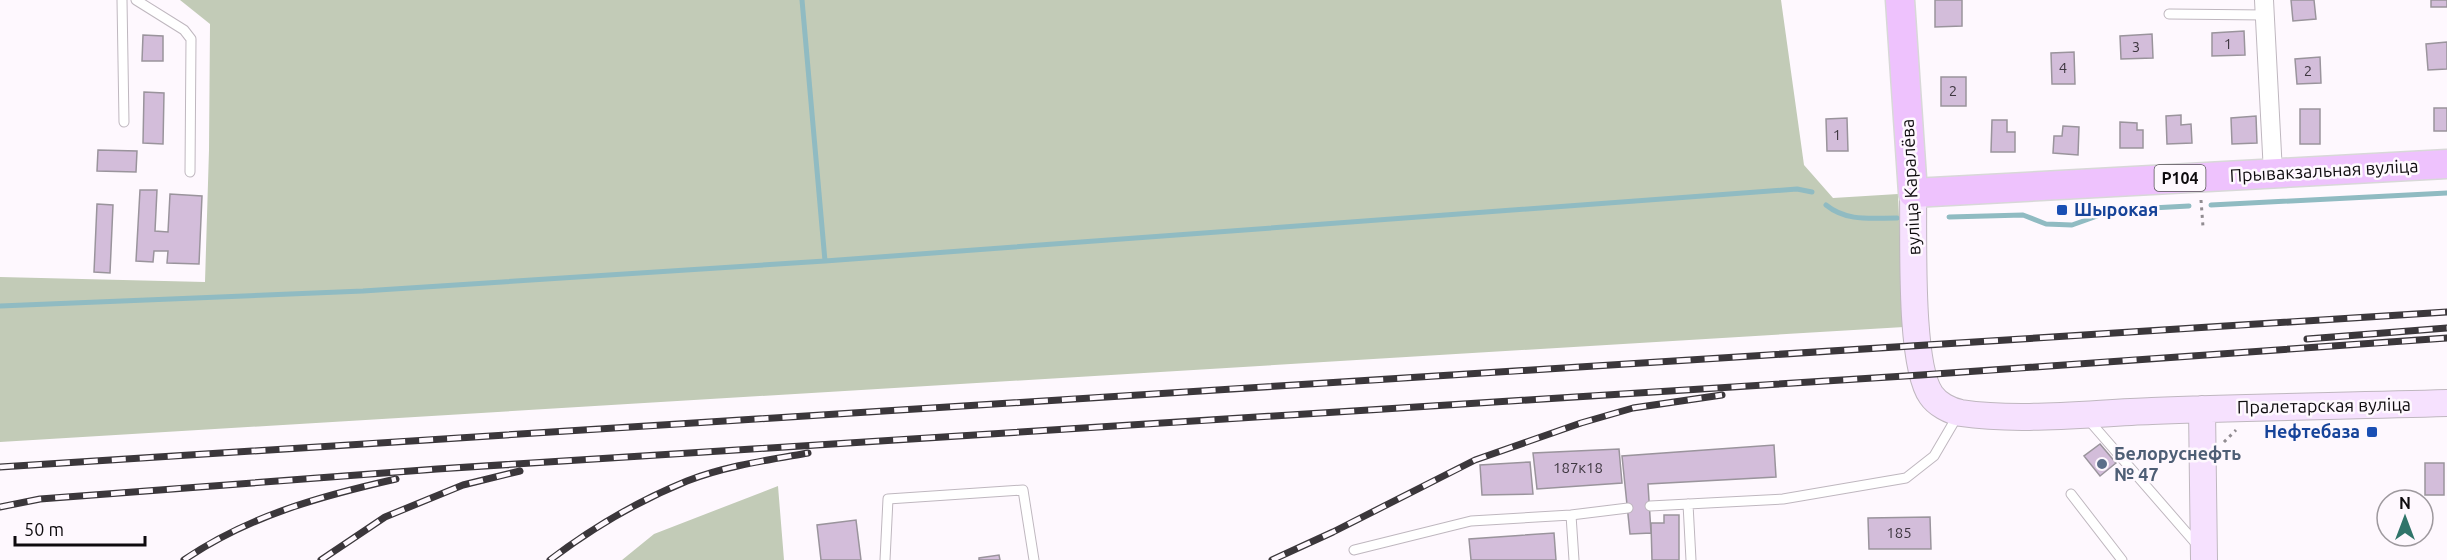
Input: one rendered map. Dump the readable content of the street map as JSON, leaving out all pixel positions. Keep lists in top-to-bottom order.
{
  "streets": {
    "main road": [
      "Прывакзальная вуліца",
      "Р104",
      "вуліца Каралёва",
      "Пралетарская вуліца"
    ]
  },
  "crossings": [
    ["Прывакзальная вуліца", "вуліца Каралёва"],
    ["вуліца Каралёва", "Пралетарская вуліца"]
  ],
  "places": {
    "transit": ["Шырокая", "Нефтебаза"],
    "other": ["Белоруснефть № 47"]
  },
  "house_numbers": [
    "1",
    "3",
    "4",
    "2",
    "2",
    "1",
    "187к18",
    "185"
  ],
  "scale_bar": "50 m",
  "north": "top"
}
